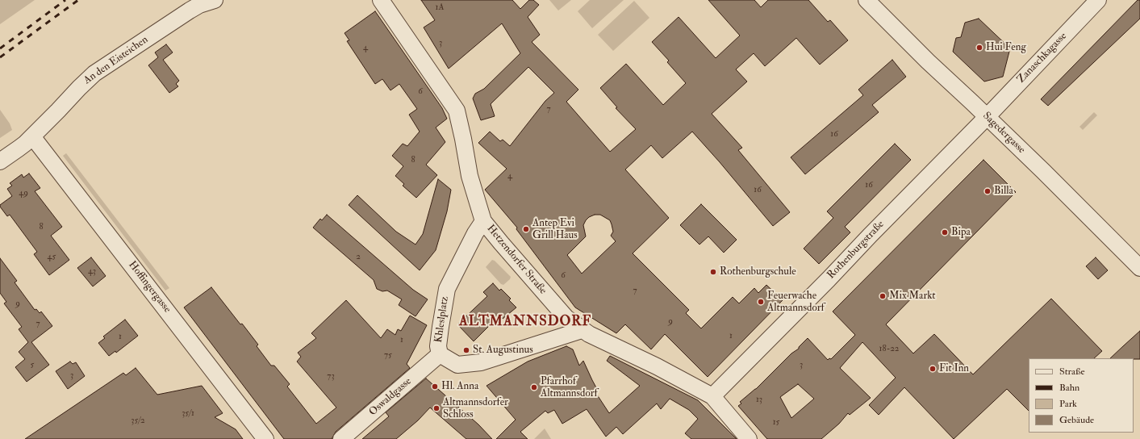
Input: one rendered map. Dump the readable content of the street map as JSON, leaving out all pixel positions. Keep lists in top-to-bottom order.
{
  "streets": {
    "street": [
      "Zanaschkagasse",
      "An den Eisteichen",
      "Sagedergasse",
      "Rothenburgstraße",
      "Hetzendorfer Straße",
      "Hoffingergasse",
      "Khleslplatz",
      "Oswaldgasse"
    ]
  },
  "crossings": [
    ["Zanaschkagasse", "Sagedergasse"],
    ["Zanaschkagasse", "Rothenburgstraße"],
    ["An den Eisteichen", "Hoffingergasse"],
    ["Sagedergasse", "Rothenburgstraße"],
    ["Rothenburgstraße", "Hetzendorfer Straße"],
    ["Hetzendorfer Straße", "Khleslplatz"],
    ["Khleslplatz", "Oswaldgasse"]
  ],
  "districts": ["ALTMANNSDORF"],
  "places": [
    "Hui Feng",
    "Billa",
    "Antep Evi Grill Haus",
    "Bipa",
    "Rothenburgschule",
    "Mix Markt",
    "Feuerwache Altmannsdorf",
    "St. Augustinus",
    "Fit Inn",
    "Hl. Anna",
    "Pfarrhof Altmannsdorf",
    "Altmannsdorfer Schloss"
  ],
  "house_numbers": [
    "1A",
    "3",
    "4",
    "6",
    "7",
    "16",
    "8",
    "4",
    "16",
    "16",
    "49",
    "8",
    "45",
    "2",
    "43",
    "6",
    "7",
    "9",
    "9",
    "7",
    "1",
    "1",
    "1",
    "18-22",
    "75",
    "5",
    "3",
    "3",
    "73",
    "13",
    "35/1",
    "35/2",
    "15"
  ],
  "legend": [
    "Straße",
    "Bahn",
    "Park",
    "Gebäude"
  ]
}
